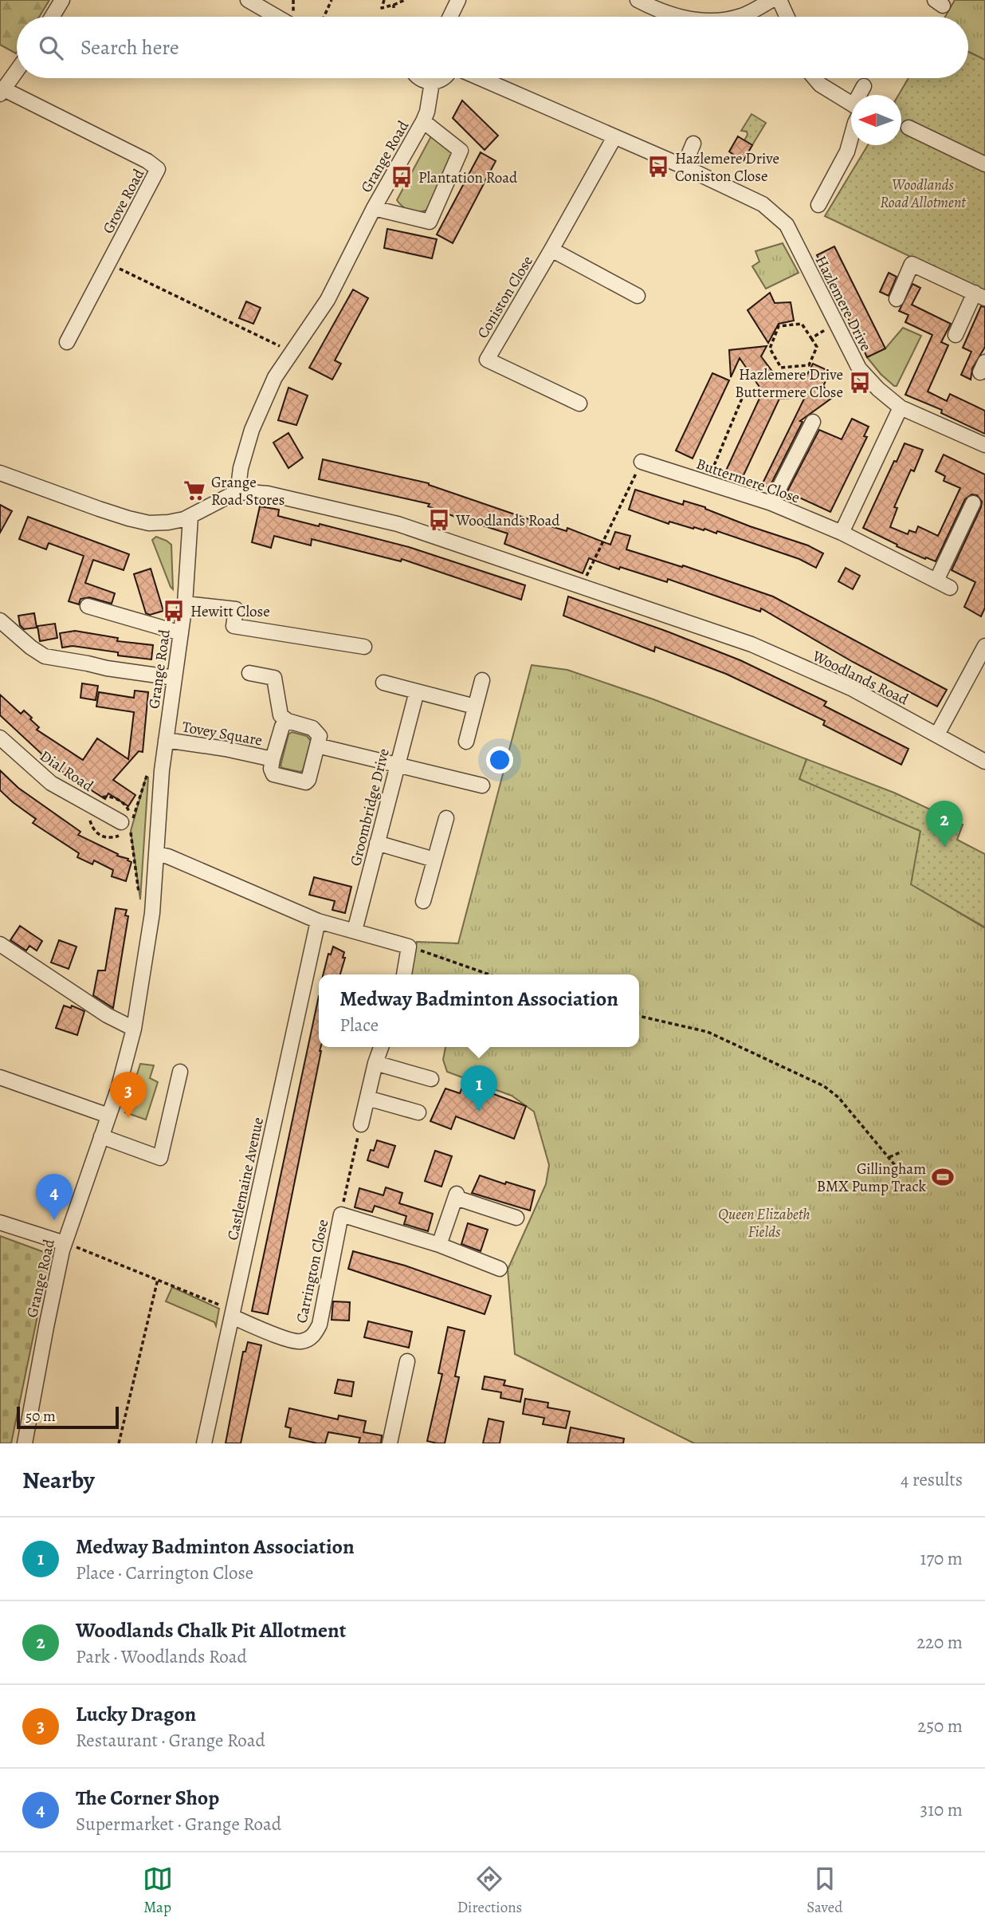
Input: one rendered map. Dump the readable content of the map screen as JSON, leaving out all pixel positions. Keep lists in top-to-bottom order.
{
  "streets": {
    "street": [
      "Grange Road",
      "Grove Road",
      "Coniston Close",
      "Hazlemere Drive",
      "Buttermere Close",
      "Woodlands Road",
      "Tovey Square",
      "Dial Road",
      "Groombridge Drive",
      "Castlemaine Avenue",
      "Carrington Close"
    ]
  },
  "crossings": [
    ["Grange Road", "Woodlands Road"],
    ["Grange Road", "Tovey Square"],
    ["Coniston Close", "Hazlemere Drive"],
    ["Castlemaine Avenue", "Carrington Close"]
  ],
  "parks": ["Woodlands Road Allotment", "Queen Elizabeth Fields"],
  "places": {
    "bus stop": [
      "Hazlemere Drive Coniston Close",
      "Plantation Road",
      "Hazlemere Drive Buttermere Close",
      "Woodlands Road",
      "Hewitt Close"
    ],
    "supermarket": ["Grange Road Stores"],
    "sports": ["Gillingham BMX Pump Track"]
  },
  "scale_bar": "50 m",
  "north": "left",
  "page": {
    "search": "Search here",
    "pins": [
      "2",
      "1",
      "3",
      "4"
    ],
    "popup": ["Medway Badminton Association", "Place"],
    "scale": "50 m",
    "heading": ["Nearby", "4 results"],
    "list": [
      {
        "mark": "1",
        "name": "Medway Badminton Association",
        "note": "Place · Carrington Close",
        "value": "170 m"
      },
      {
        "mark": "2",
        "name": "Woodlands Chalk Pit Allotment",
        "note": "Park · Woodlands Road",
        "value": "220 m"
      },
      {
        "mark": "3",
        "name": "Lucky Dragon",
        "note": "Restaurant · Grange Road",
        "value": "250 m"
      },
      {
        "mark": "4",
        "name": "The Corner Shop",
        "note": "Supermarket · Grange Road",
        "value": "310 m"
      }
    ],
    "nav": ["Map", "Directions", "Saved"]
  }
}
